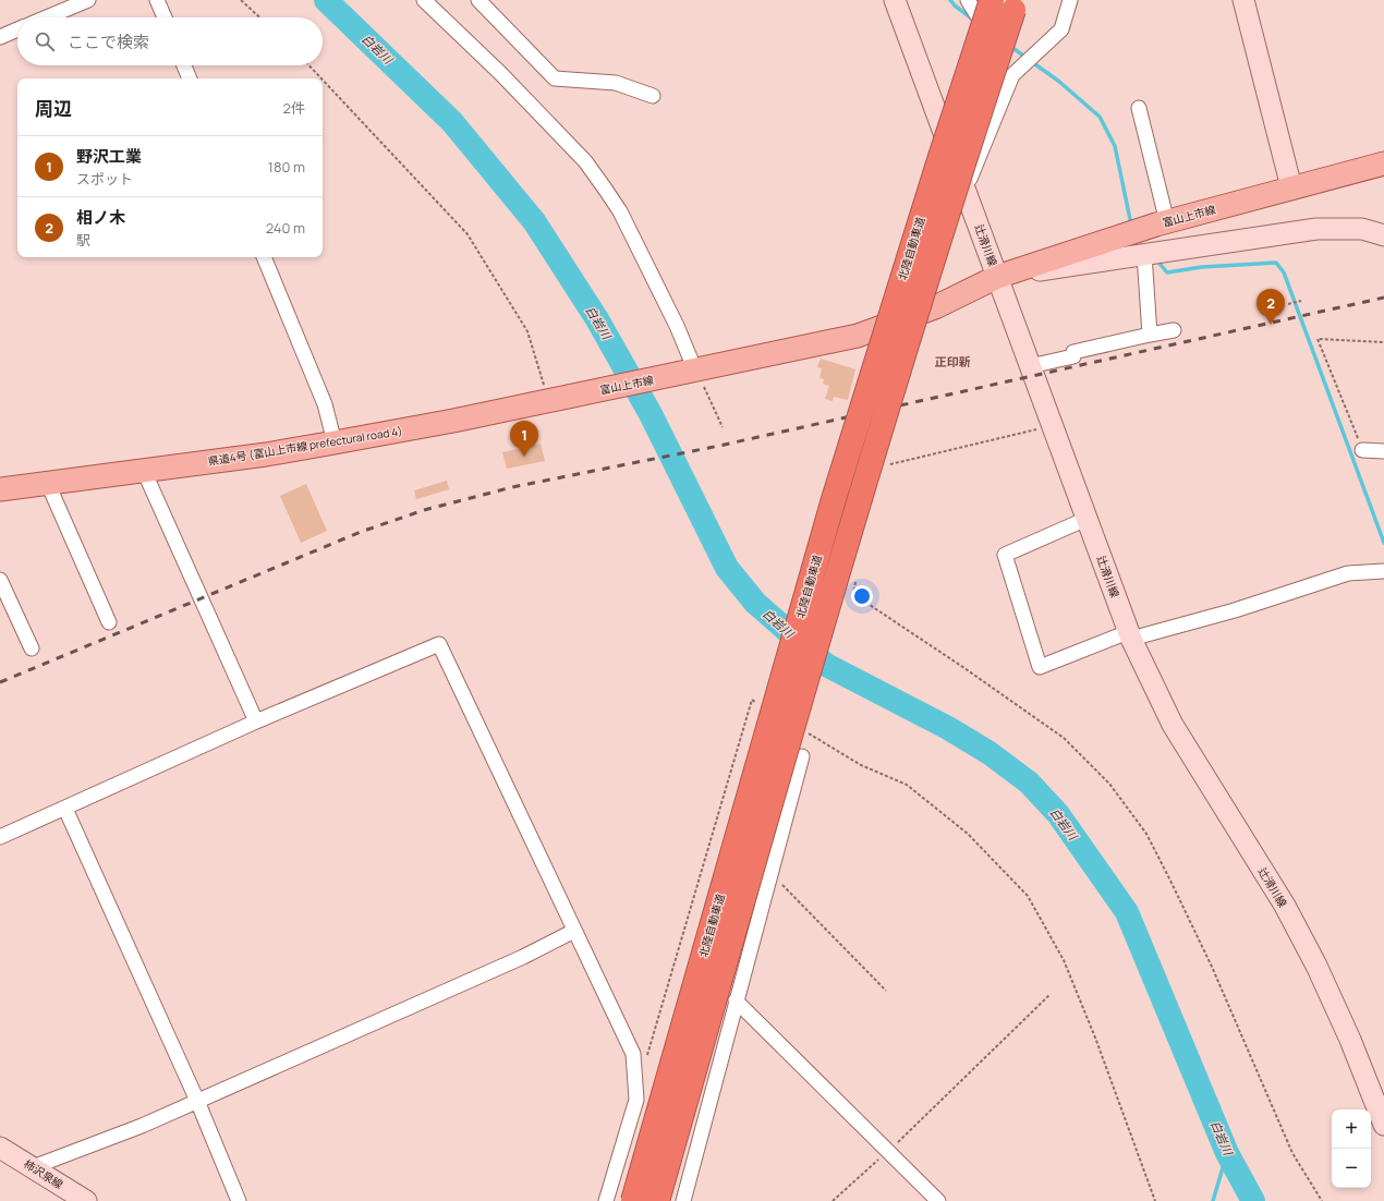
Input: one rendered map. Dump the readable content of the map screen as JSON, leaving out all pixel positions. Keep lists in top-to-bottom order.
{
  "streets": {
    "highway": ["北陸自動車道"],
    "main road": [
      "富山上市線",
      "辻滑川線",
      "県道4号 (富山上市線 prefectural road 4)",
      "柿沢泉線"
    ]
  },
  "crossings": [
    ["富山上市線", "辻滑川線"],
    ["富山上市線", "県道4号 (富山上市線 prefectural road 4)"]
  ],
  "districts": ["正印新"],
  "water": ["白岩川"],
  "page": {
    "search": "ここで検索",
    "heading": ["周辺", "2件"],
    "list": [
      {
        "mark": "1",
        "name": "野沢工業",
        "note": "スポット",
        "value": "180 m"
      },
      {
        "mark": "2",
        "name": "相ノ木",
        "note": "駅",
        "value": "240 m"
      }
    ],
    "pins": ["2", "1"],
    "map_buttons": ["+", "−"]
  }
}
